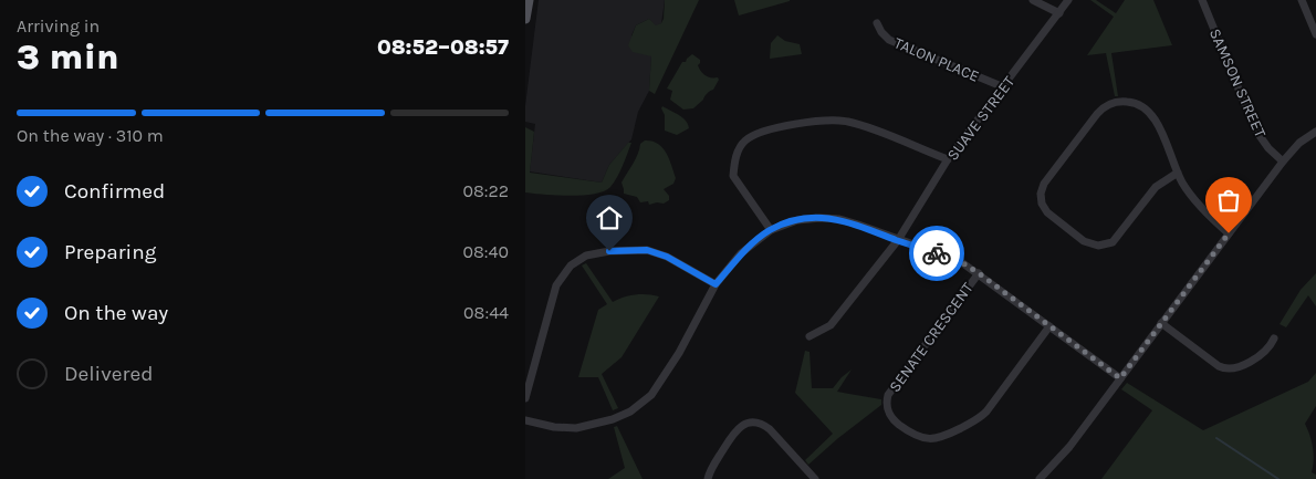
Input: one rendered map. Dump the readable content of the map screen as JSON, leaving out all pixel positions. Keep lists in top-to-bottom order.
{
  "streets": {
    "street": [
      "TALON PLACE",
      "SAMSON STREET",
      "SUAVE STREET",
      "SENATE CRESCENT"
    ]
  },
  "crossings": [
    ["TALON PLACE", "SUAVE STREET"]
  ],
  "page": {
    "heading": ["3 min", "Arriving in", "08:52–08:57"],
    "bar": "On the way · 310 m",
    "list": [
      ["Confirmed", "08:22"],
      ["Preparing", "08:40"],
      ["On the way", "08:44"],
      "Delivered"
    ]
  }
}
